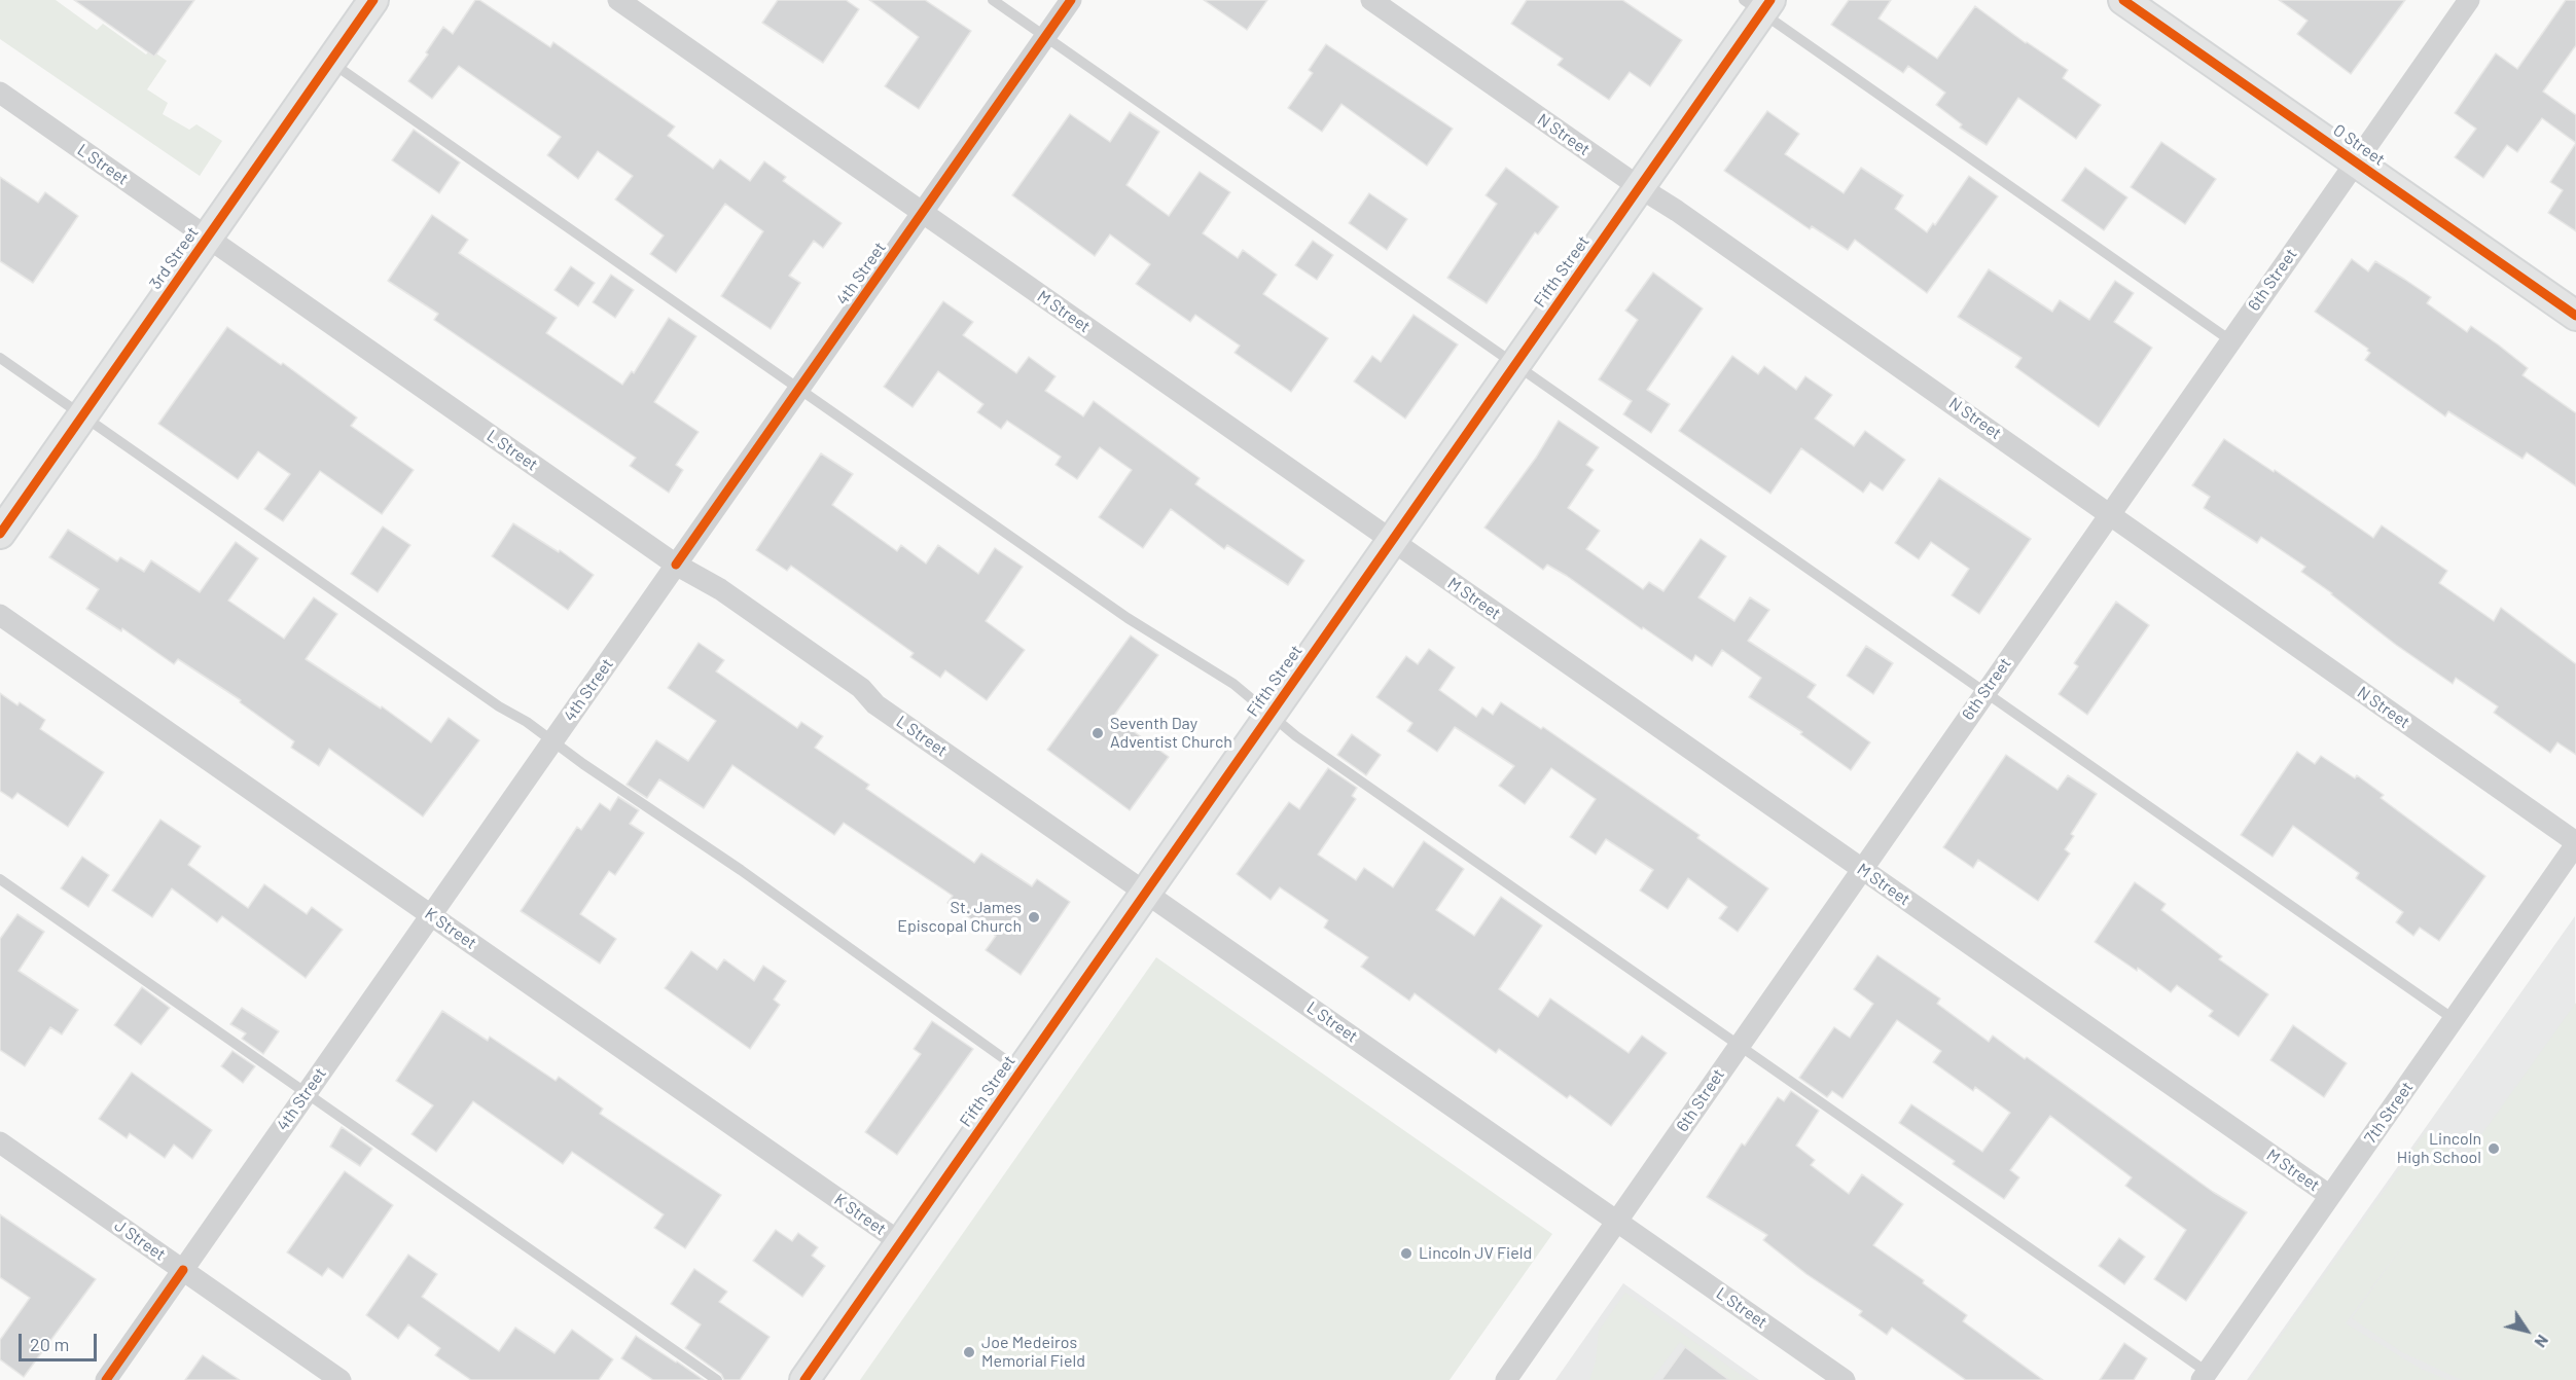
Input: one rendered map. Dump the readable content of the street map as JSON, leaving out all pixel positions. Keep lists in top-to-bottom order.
{
  "streets": {
    "street": [
      "N Street",
      "O Street",
      "L Street",
      "3rd Street",
      "Fifth Street",
      "4th Street",
      "6th Street",
      "M Street",
      "K Street",
      "7th Street",
      "J Street"
    ]
  },
  "crossings": [
    ["N Street", "Fifth Street"],
    ["N Street", "6th Street"],
    ["N Street", "7th Street"],
    ["O Street", "6th Street"],
    ["L Street", "3rd Street"],
    ["L Street", "Fifth Street"],
    ["L Street", "4th Street"],
    ["L Street", "6th Street"],
    ["Fifth Street", "M Street"],
    ["Fifth Street", "K Street"],
    ["4th Street", "M Street"],
    ["4th Street", "K Street"],
    ["4th Street", "J Street"],
    ["6th Street", "M Street"],
    ["M Street", "7th Street"]
  ],
  "places": [
    "Seventh Day Adventist Church",
    "St. James Episcopal Church",
    "Lincoln High School",
    "Lincoln JV Field",
    "Joe Medeiros Memorial Field"
  ],
  "scale_bar": "20 m",
  "north": "bottom right"
}
